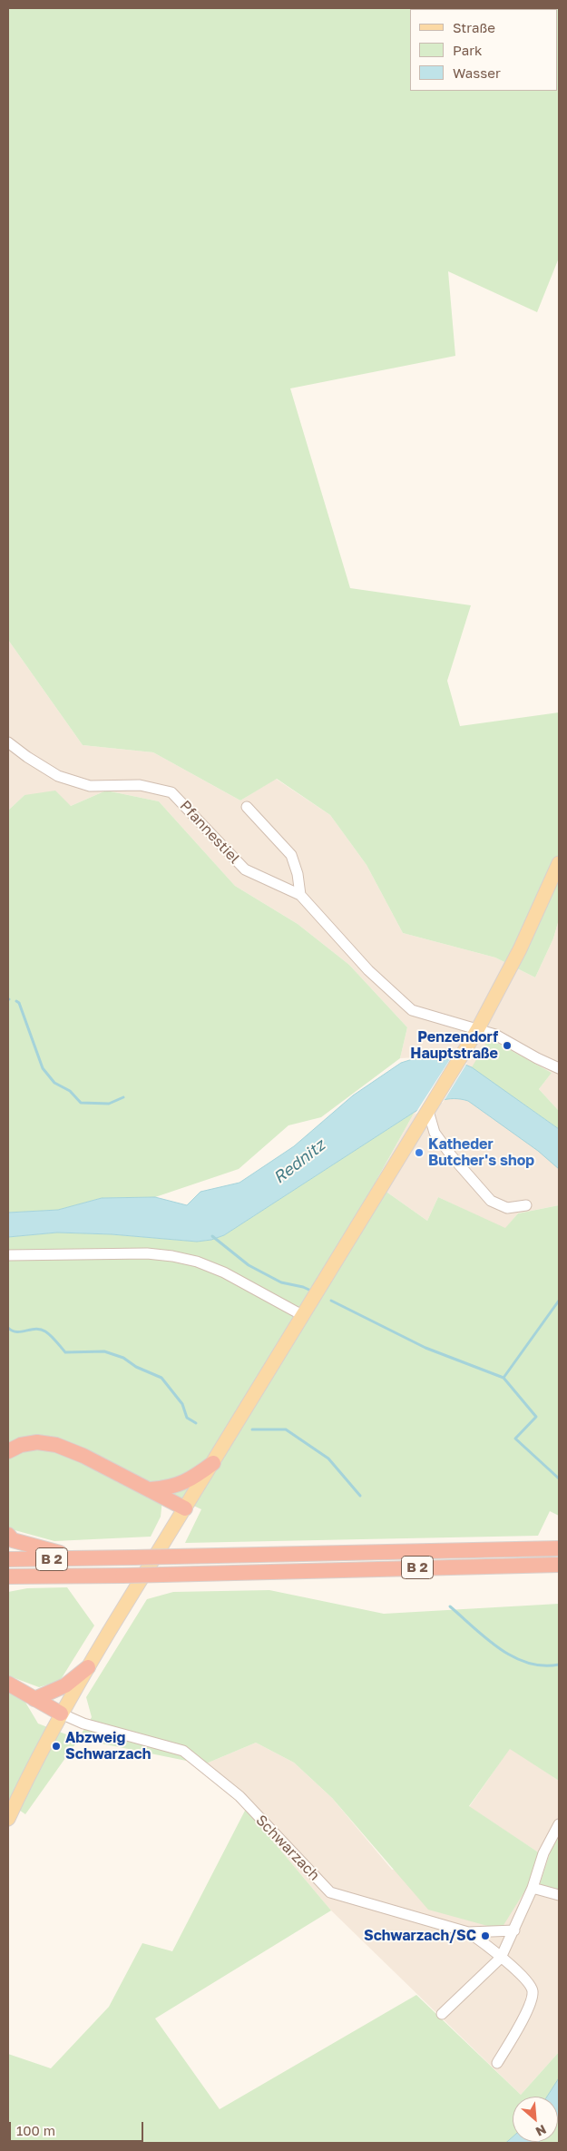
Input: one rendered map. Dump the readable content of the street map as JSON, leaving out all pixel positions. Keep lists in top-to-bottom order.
{
  "streets": {
    "highway": ["B 2"],
    "street": ["Pfannestiel", "Schwarzach"]
  },
  "water": ["Rednitz"],
  "places": [
    "Penzendorf Hauptstraße",
    "Katheder Butcher's shop",
    "Abzweig Schwarzach",
    "Schwarzach/SC"
  ],
  "legend": ["Straße", "Park", "Wasser"],
  "scale_bar": "100 m",
  "north": "bottom right"
}
